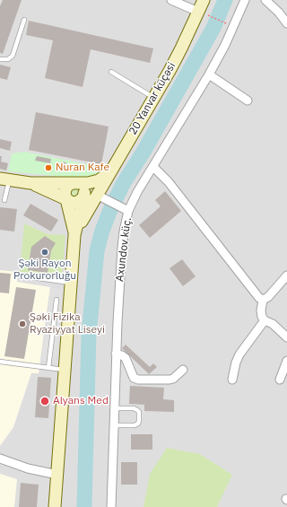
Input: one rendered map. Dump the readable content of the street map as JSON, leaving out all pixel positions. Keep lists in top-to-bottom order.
{
  "streets": {
    "main road": ["20 Yanvar küçəsi"],
    "street": ["Axundov küç."]
  },
  "places": [
    "Nuran Kafe",
    "Şəki Rayon Prokurorluğu",
    "Şəki Fizika Ryaziyyat Liseyi",
    "Alyans Med"
  ]
}
